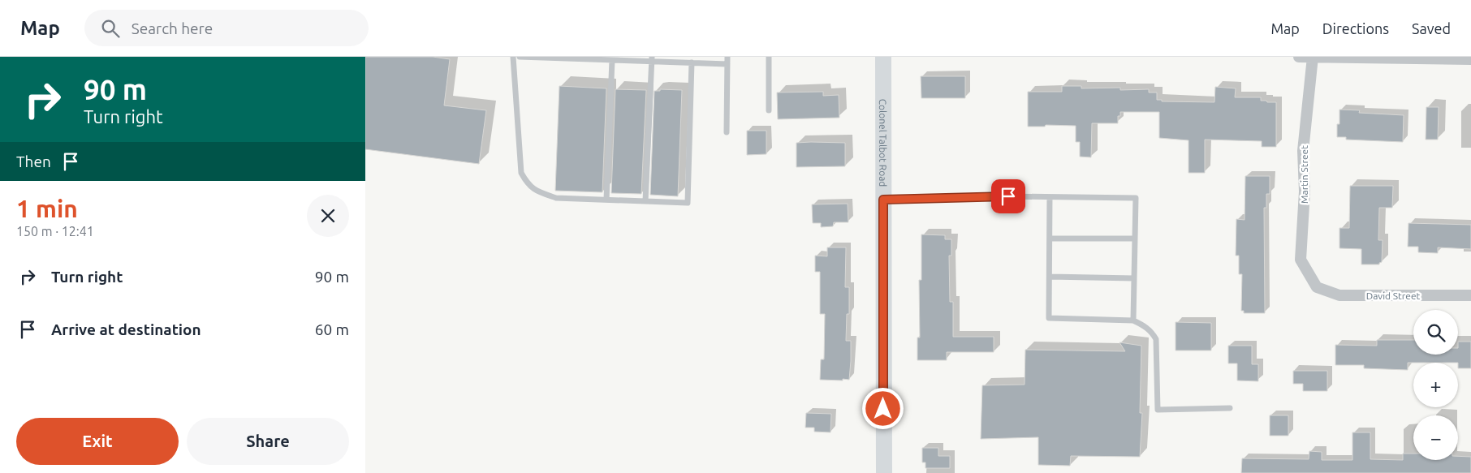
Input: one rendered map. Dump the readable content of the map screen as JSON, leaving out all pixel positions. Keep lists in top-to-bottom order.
{
  "streets": {
    "main road": ["Colonel Talbot Road"],
    "street": ["Martin Street", "David Street"]
  },
  "crossings": [
    ["Martin Street", "David Street"]
  ],
  "page": {
    "header": "Map",
    "search": "Search here",
    "nav": ["Map", "Directions", "Saved"],
    "turn": ["90 m", "Turn right"],
    "then": "Then",
    "heading": ["1 min", "150 m · 12:41"],
    "list": [
      {
        "name": "Turn right",
        "value": "90 m"
      },
      {
        "name": "Arrive at destination",
        "value": "60 m"
      }
    ],
    "map_buttons": ["+", "−"],
    "buttons": ["Exit", "Share"]
  }
}
